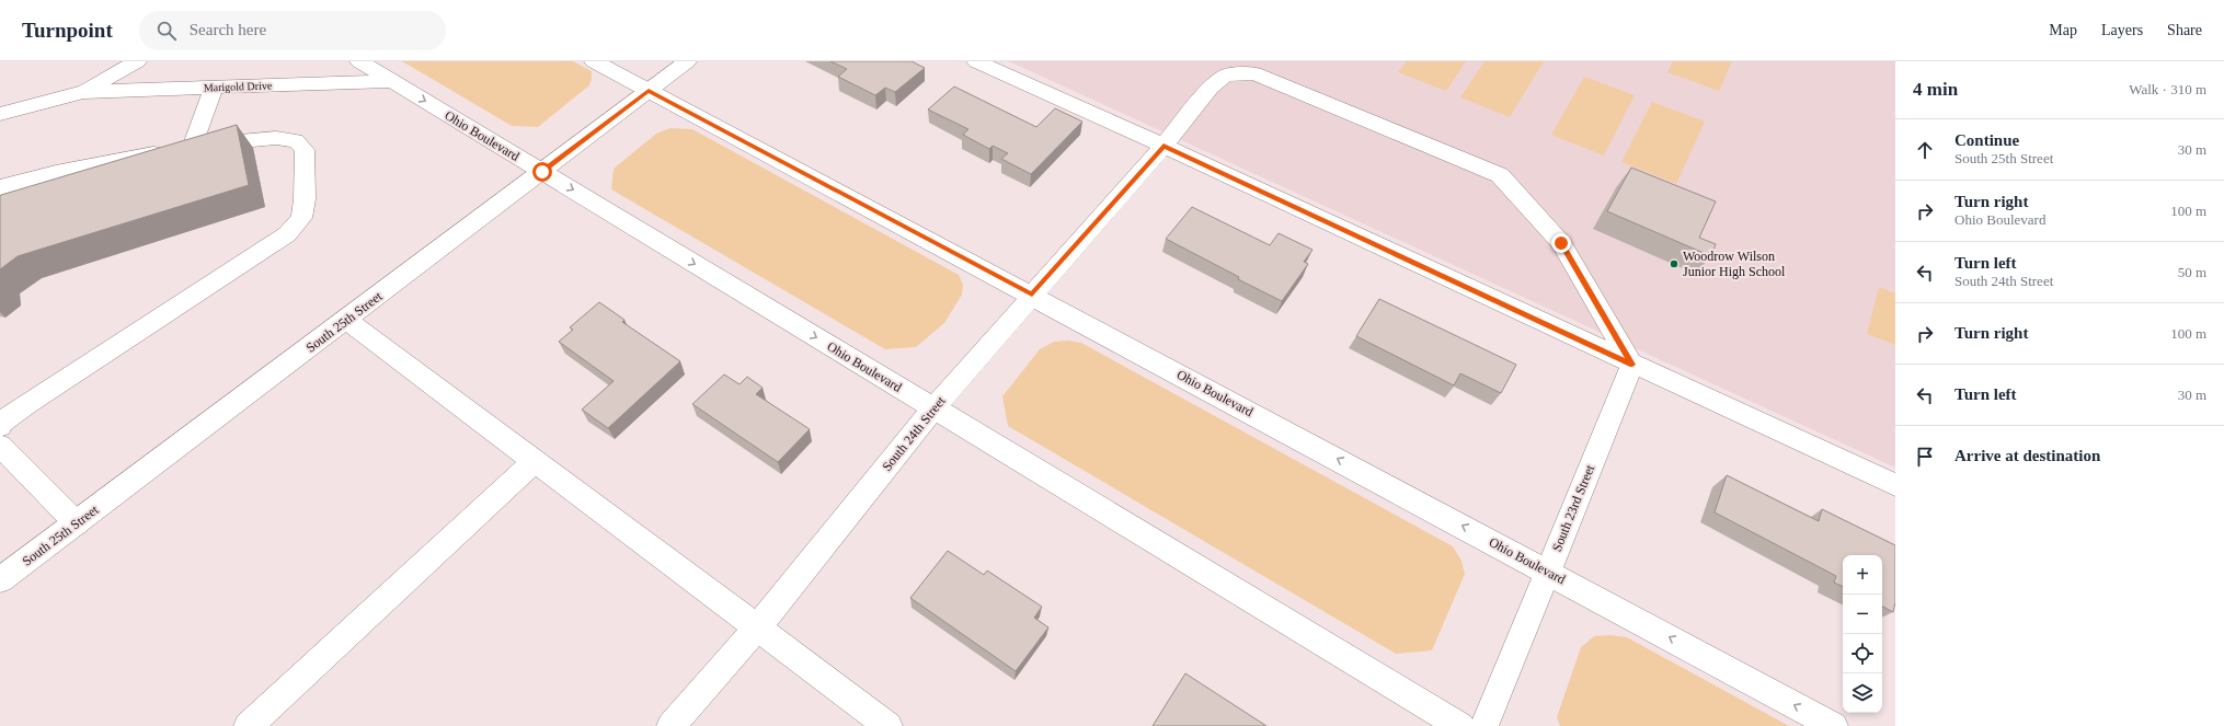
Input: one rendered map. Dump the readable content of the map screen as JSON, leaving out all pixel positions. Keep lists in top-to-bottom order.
{
  "streets": {
    "street": [
      "Marigold Drive",
      "Ohio Boulevard",
      "South 25th Street",
      "South 24th Street",
      "South 23rd Street"
    ]
  },
  "crossings": [
    ["Marigold Drive", "Ohio Boulevard"],
    ["Ohio Boulevard", "South 25th Street"],
    ["Ohio Boulevard", "South 24th Street"],
    ["Ohio Boulevard", "South 23rd Street"]
  ],
  "places": ["Woodrow Wilson Junior High School"],
  "page": {
    "header": "Turnpoint",
    "search": "Search here",
    "nav": ["Map", "Layers", "Share"],
    "heading": ["4 min", "Walk · 310 m"],
    "list": [
      ["Continue", "South 25th Street", "30 m"],
      ["Turn right", "Ohio Boulevard", "100 m"],
      ["Turn left", "South 24th Street", "50 m"],
      ["Turn right", "100 m"],
      ["Turn left", "30 m"],
      "Arrive at destination"
    ],
    "map_buttons": ["+", "−"]
  }
}
